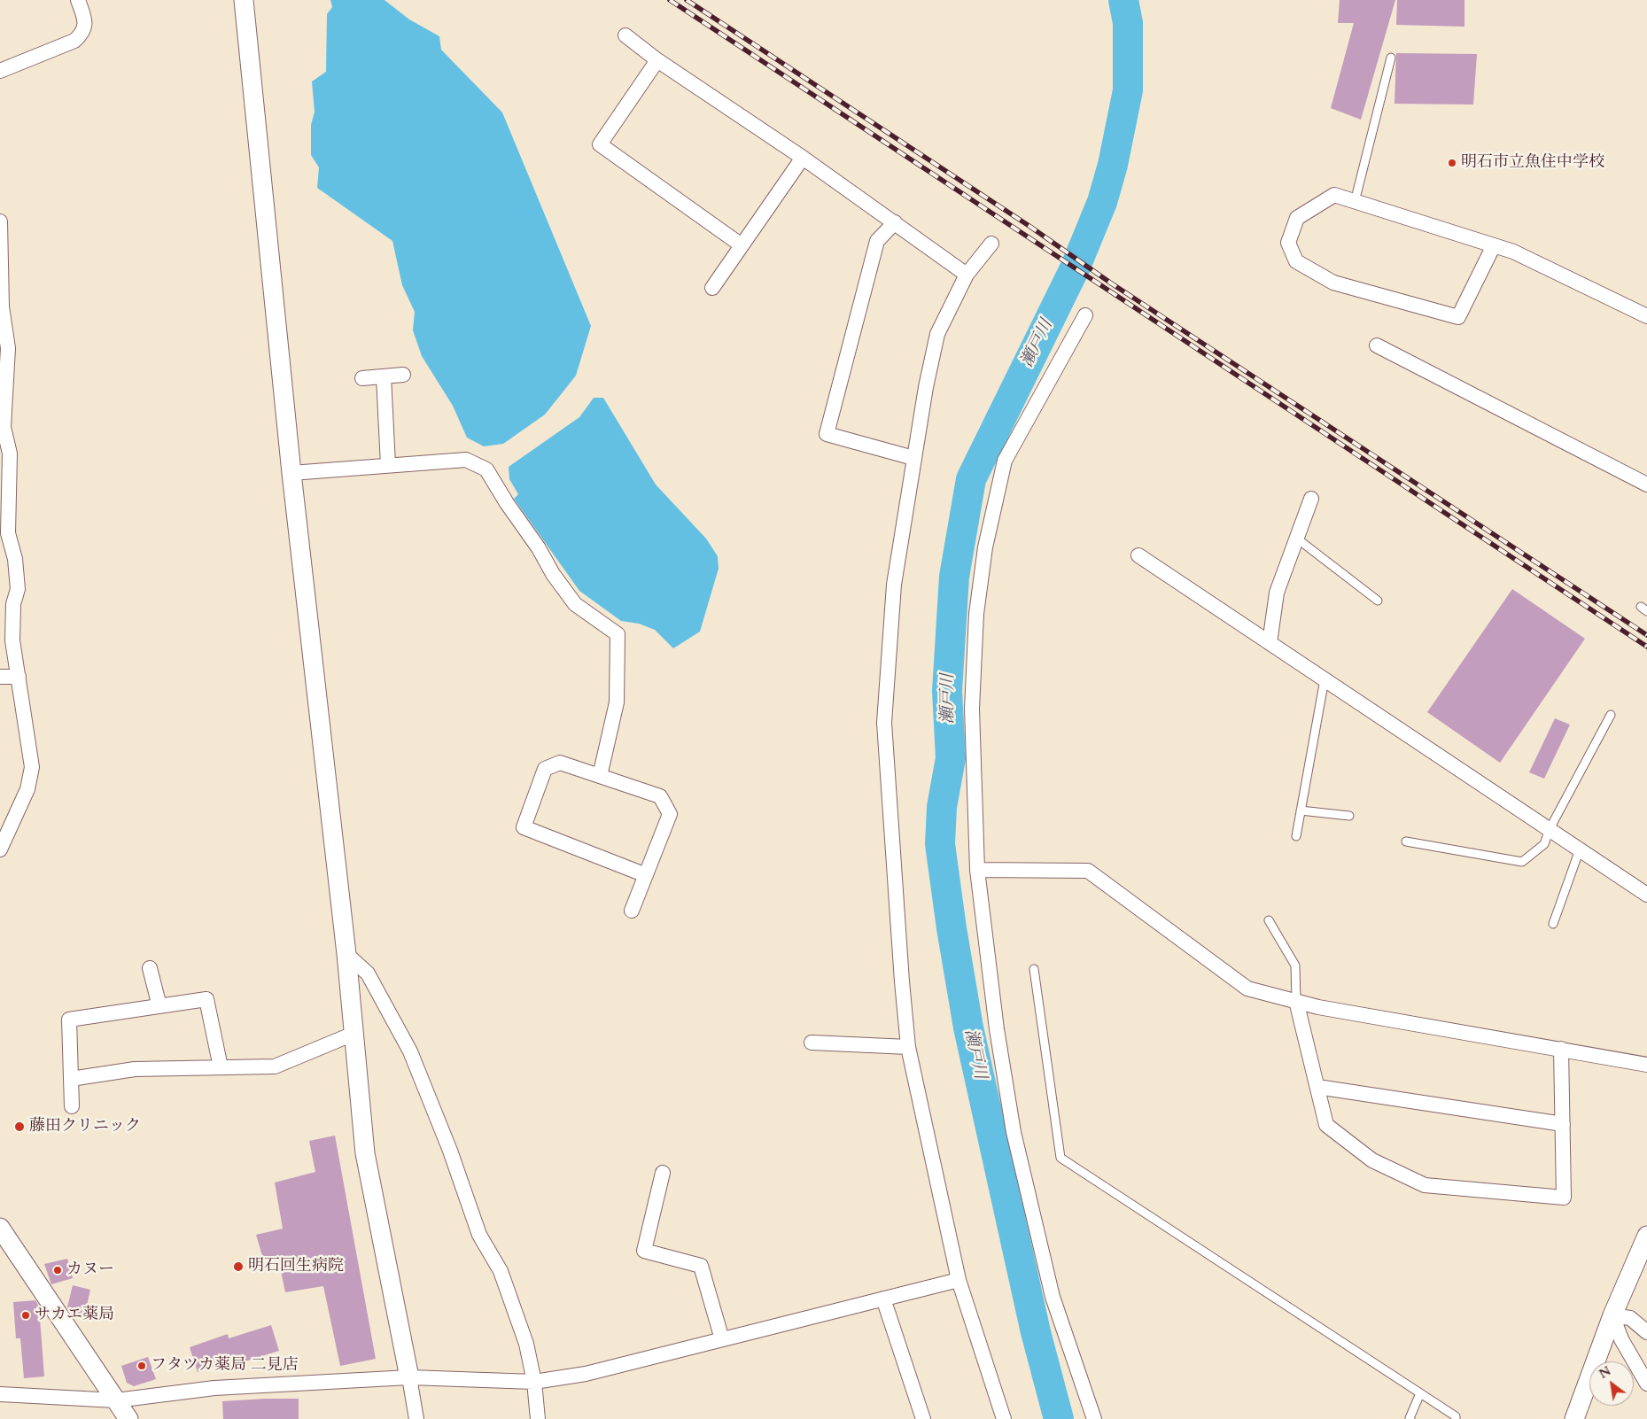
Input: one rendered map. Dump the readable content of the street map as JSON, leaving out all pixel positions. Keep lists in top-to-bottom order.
{
  "water": ["瀬戸川"],
  "places": [
    "明石市立魚住中学校",
    "藤田クリニック",
    "明石回生病院",
    "カヌー",
    "サカエ薬局",
    "フタツカ薬局 二見店"
  ],
  "north": "top left"
}
